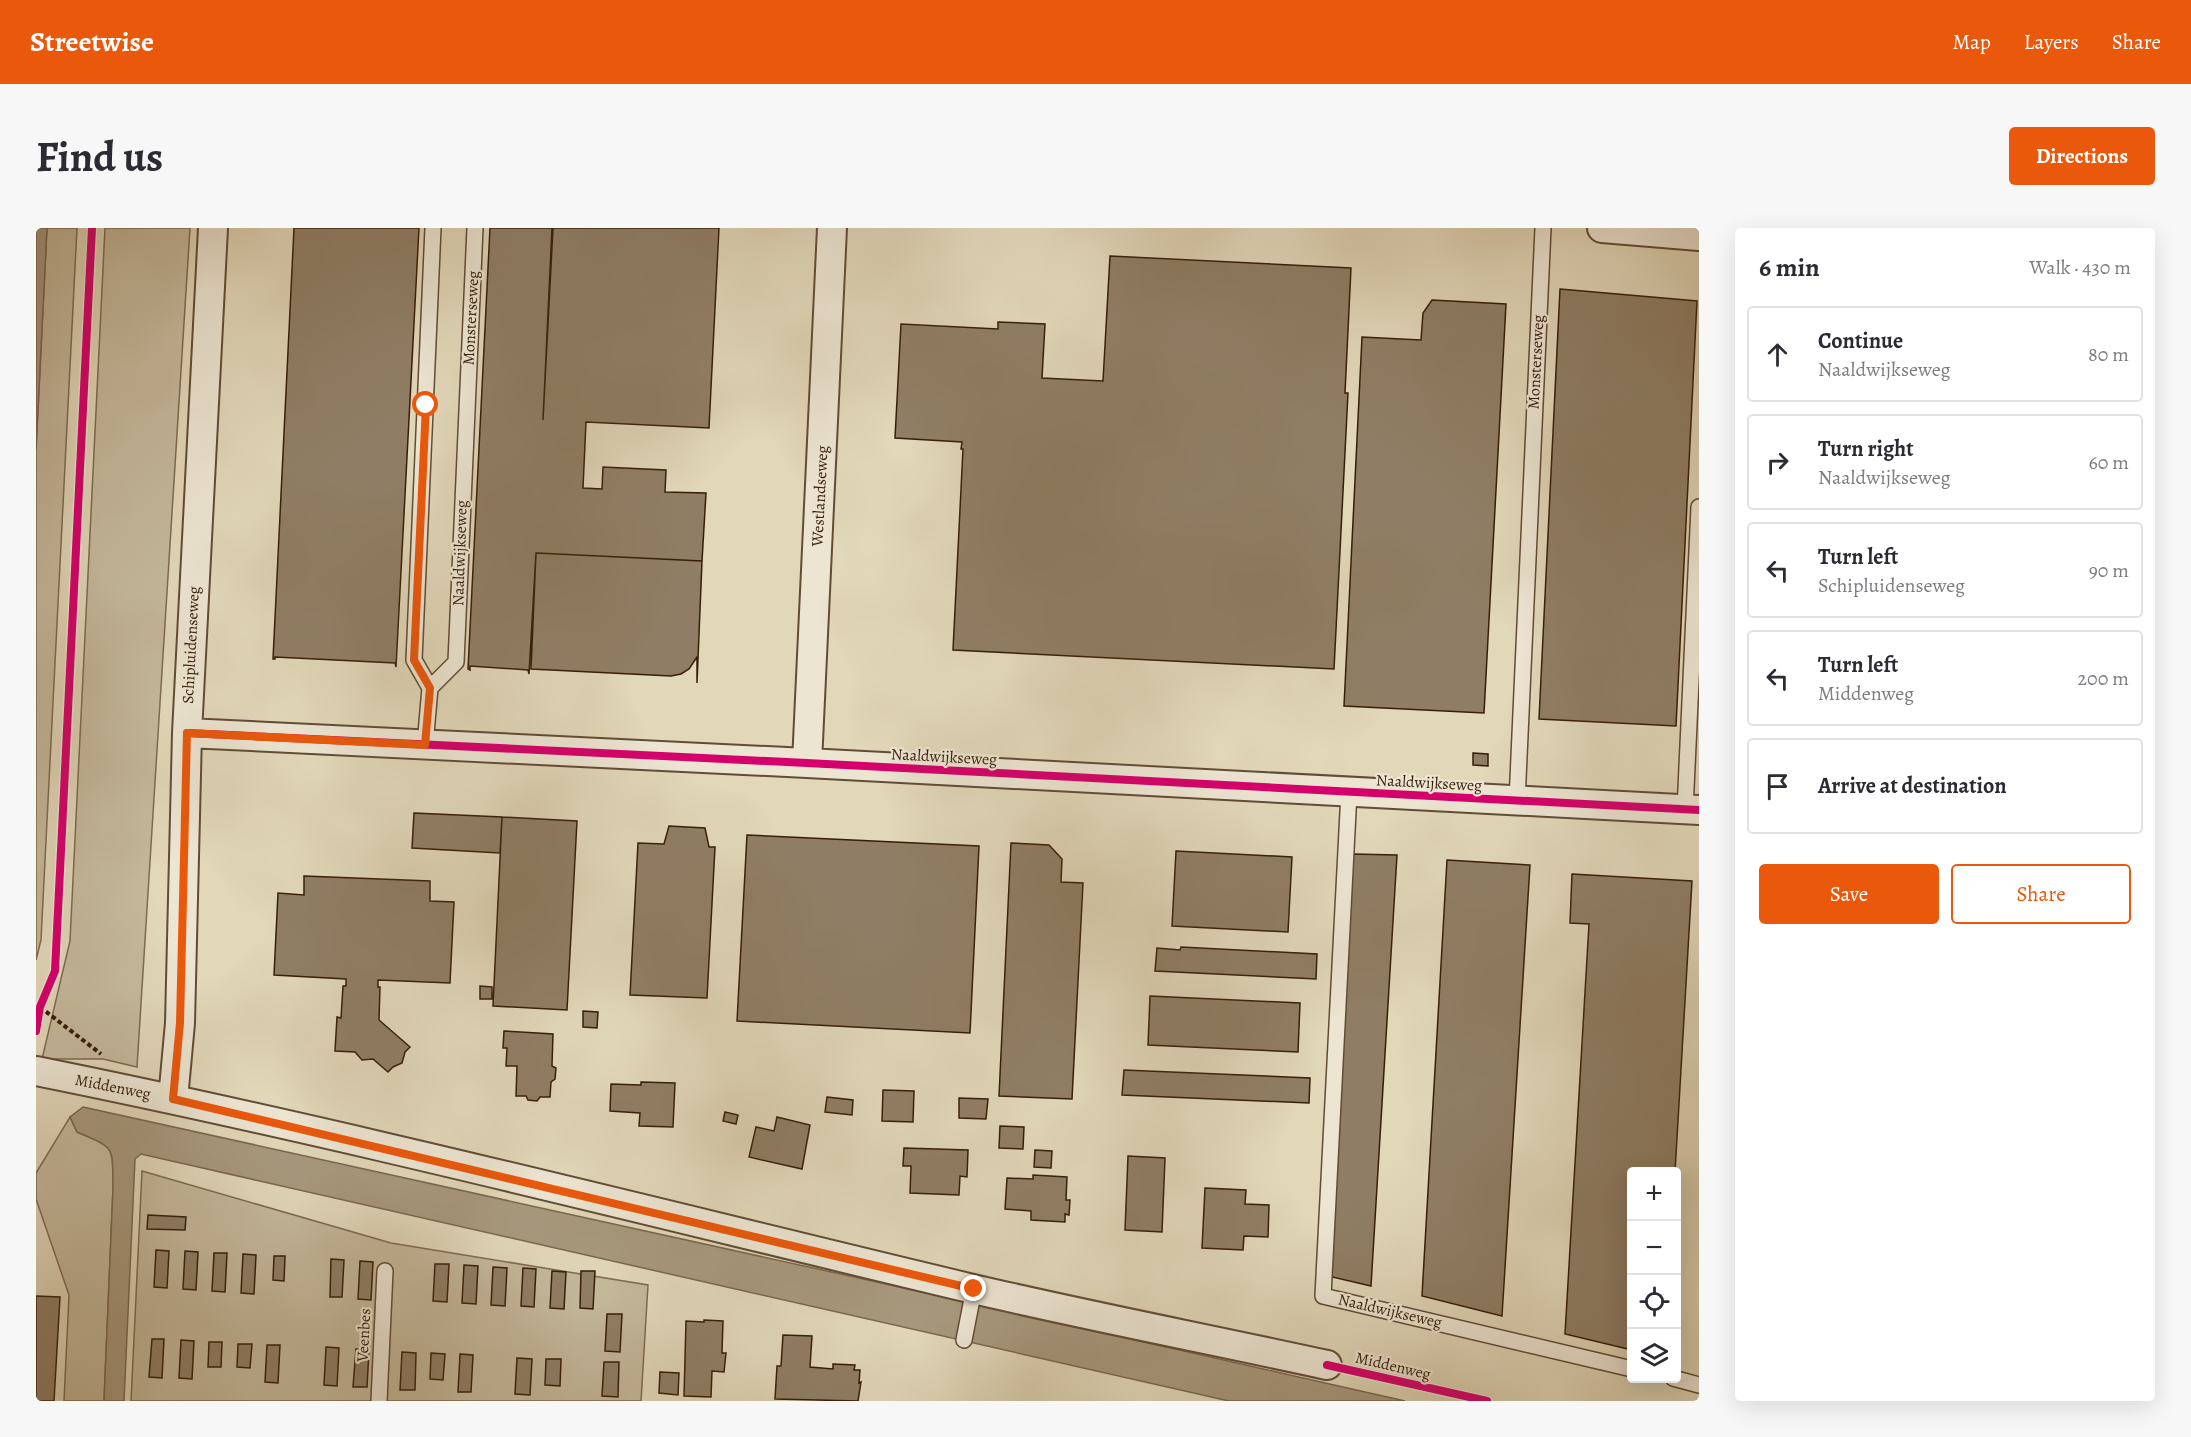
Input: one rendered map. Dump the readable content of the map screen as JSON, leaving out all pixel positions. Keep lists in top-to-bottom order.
{
  "streets": {
    "street": [
      "Westlandseweg",
      "Naaldwijkseweg",
      "Schipluidenseweg",
      "Middenweg"
    ],
    "lane": ["Monsterseweg", "Veenbes"]
  },
  "crossings": [
    ["Monsterseweg", "Naaldwijkseweg"],
    ["Westlandseweg", "Naaldwijkseweg"],
    ["Naaldwijkseweg", "Schipluidenseweg"],
    ["Schipluidenseweg", "Middenweg"]
  ],
  "page": {
    "header": "Streetwise",
    "nav": ["Map", "Layers", "Share"],
    "buttons": [
      "Directions",
      ["Save", "Share"]
    ],
    "title": "Find us",
    "heading": ["6 min", "Walk · 430 m"],
    "list": [
      ["Continue", "Naaldwijkseweg", "80 m"],
      ["Turn right", "Naaldwijkseweg", "60 m"],
      ["Turn left", "Schipluidenseweg", "90 m"],
      ["Turn left", "Middenweg", "200 m"],
      "Arrive at destination"
    ],
    "map_buttons": ["+", "−"]
  }
}
